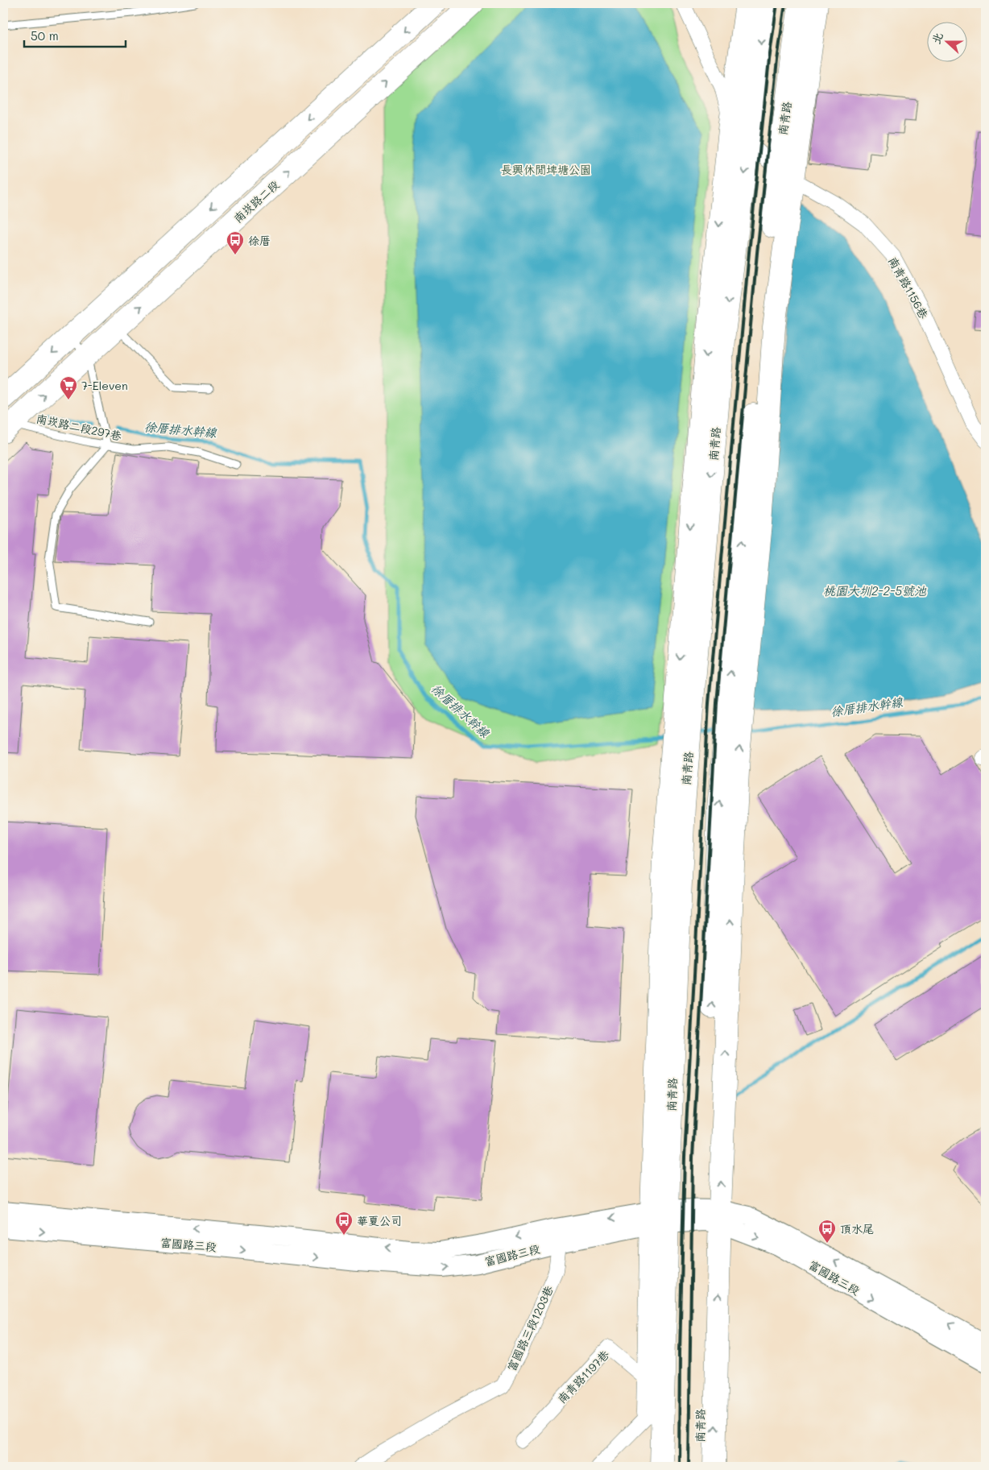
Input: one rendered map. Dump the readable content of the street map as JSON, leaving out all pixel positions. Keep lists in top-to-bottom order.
{
  "streets": {
    "main road": ["南青路", "南崁路二段"],
    "street": [
      "南青路1156巷",
      "富國路三段",
      "富國路三段1203巷",
      "南青路1197巷"
    ],
    "lane": ["南崁路二段297巷"]
  },
  "crossings": [
    ["南青路", "南青路1156巷"],
    ["南青路", "富國路三段"],
    ["南崁路二段", "南崁路二段297巷"],
    ["富國路三段", "富國路三段1203巷"]
  ],
  "water": ["徐厝排水幹線", "桃園大圳2-2-5號池"],
  "parks": ["長興休閒埤塘公園"],
  "places": {
    "bus stop": ["徐厝", "華夏公司", "頂水尾"],
    "supermarket": ["7-Eleven"]
  },
  "scale_bar": "50 m",
  "north": "left"
}
